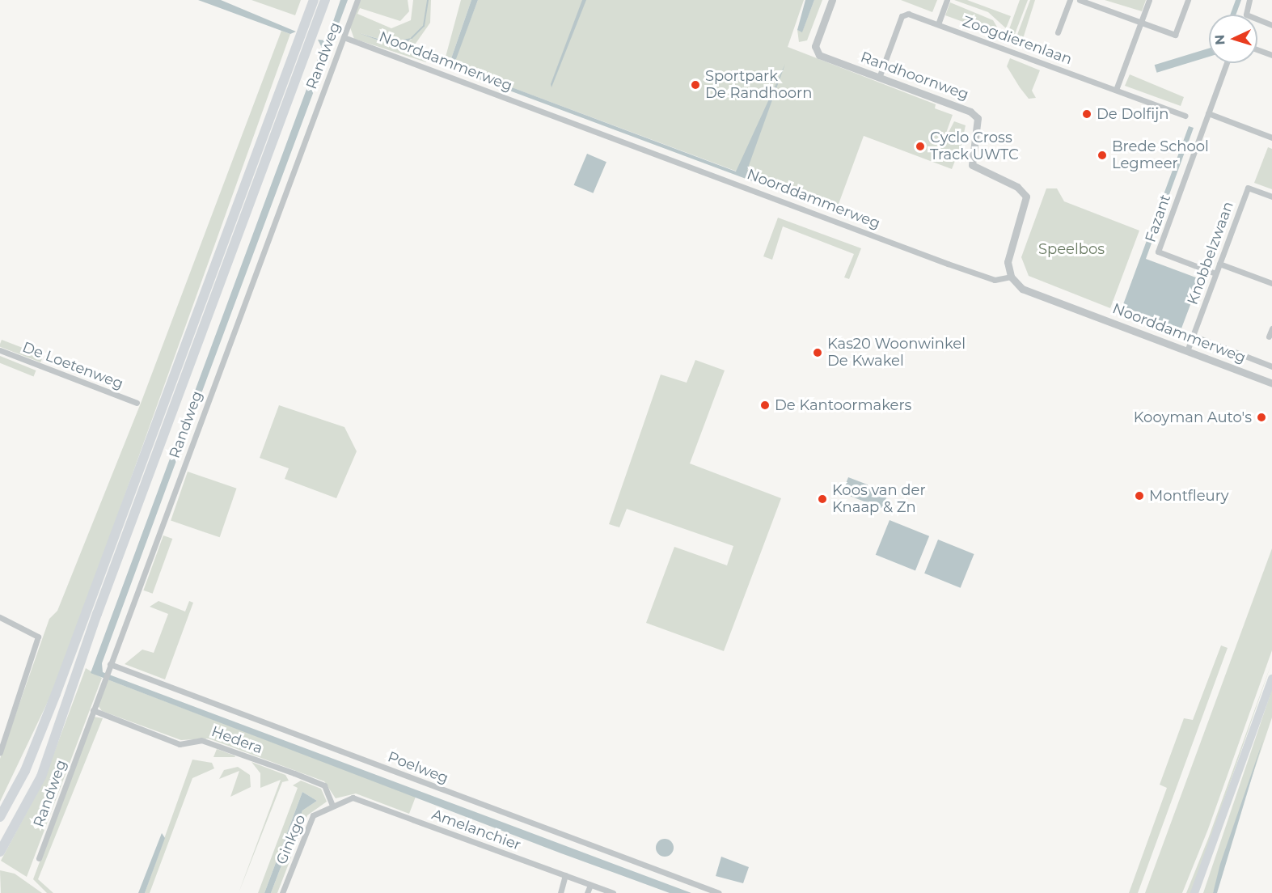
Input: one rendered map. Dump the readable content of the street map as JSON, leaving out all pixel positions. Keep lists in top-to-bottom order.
{
  "streets": {
    "street": [
      "Zoogdierenlaan",
      "Randweg",
      "Noorddammerweg",
      "Randhoornweg",
      "Fazant",
      "Knobbelzwaan",
      "De Loetenweg",
      "Hedera",
      "Poelweg",
      "Amelanchier",
      "Ginkgo"
    ]
  },
  "crossings": [
    ["Zoogdierenlaan", "Randhoornweg"],
    ["Randweg", "Noorddammerweg"],
    ["Randweg", "Hedera"],
    ["Randweg", "Poelweg"],
    ["Noorddammerweg", "Randhoornweg"],
    ["Noorddammerweg", "Knobbelzwaan"],
    ["Fazant", "Knobbelzwaan"],
    ["Hedera", "Amelanchier"],
    ["Hedera", "Ginkgo"],
    ["Amelanchier", "Ginkgo"]
  ],
  "parks": ["Speelbos"],
  "places": [
    "Sportpark De Randhoorn",
    "De Dolfijn",
    "Cyclo Cross Track UWTC",
    "Brede School Legmeer",
    "Kas20 Woonwinkel De Kwakel",
    "De Kantoormakers",
    "Kooyman Auto's",
    "Montfleury",
    "Koos van der Knaap & Zn"
  ],
  "north": "left"
}
